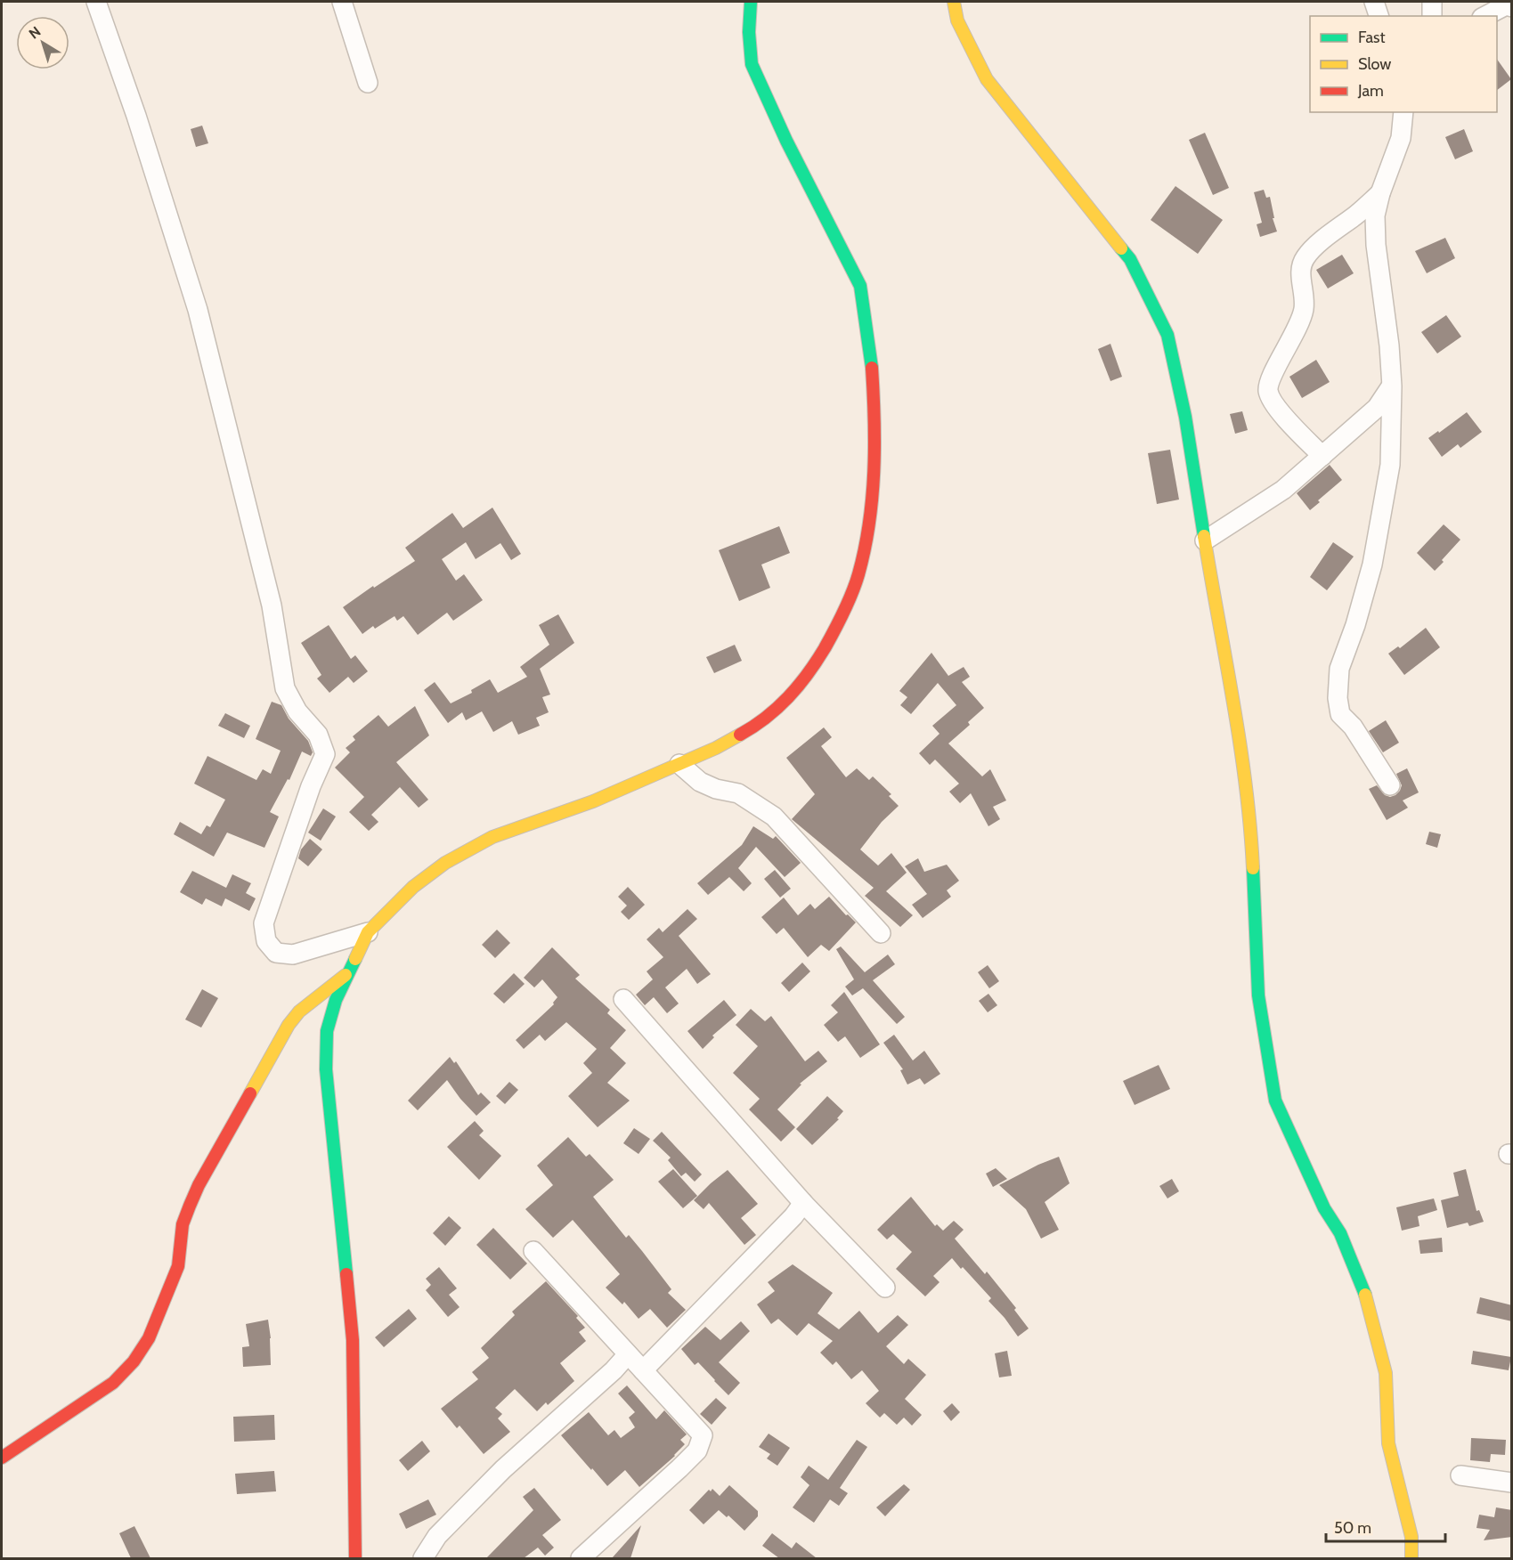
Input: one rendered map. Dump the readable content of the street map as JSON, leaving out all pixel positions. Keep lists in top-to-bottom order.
{
  "legend": ["Fast", "Slow", "Jam"],
  "scale_bar": "50 m",
  "north": "top left"
}
